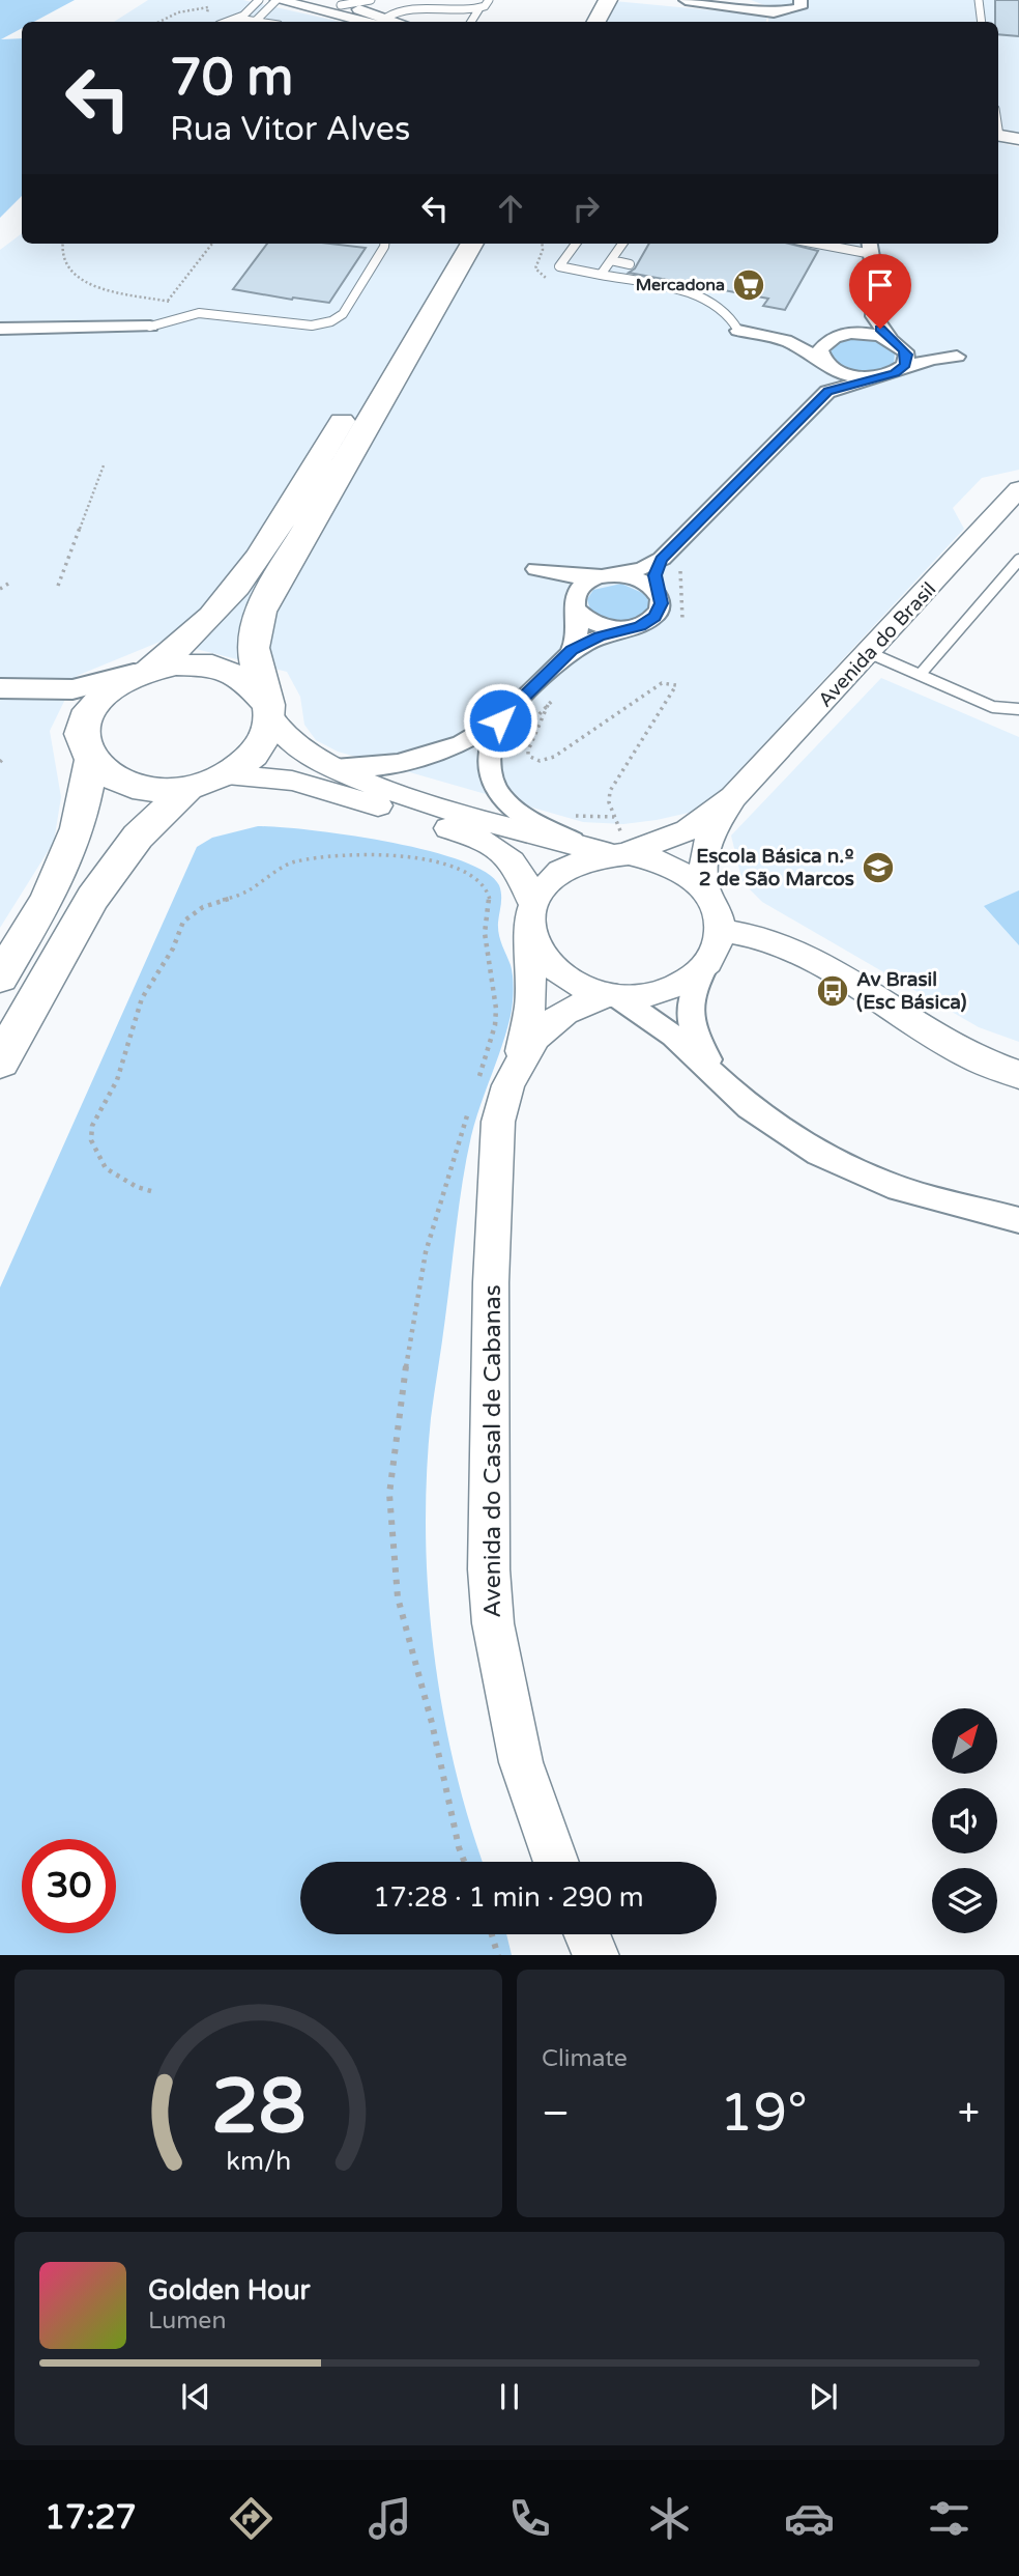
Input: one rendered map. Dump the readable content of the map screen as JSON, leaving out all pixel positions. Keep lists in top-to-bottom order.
{
  "streets": {
    "street": ["Avenida do Brasil", "Avenida do Casal de Cabanas"]
  },
  "crossings": [
    ["Avenida do Brasil", "Avenida do Casal de Cabanas"]
  ],
  "places": {
    "supermarket": ["Mercadona"],
    "school or university": ["Escola Básica n.º 2 de São Marcos"],
    "bus stop": ["Av Brasil (Esc Básica)"]
  },
  "north": "top right",
  "page": {
    "turn": ["70 m", "Rua Vitor Alves"],
    "limit": "30",
    "trip": "17:28 · 1 min · 290 m",
    "tile": "Climate",
    "heat": ["−", "19°", "+"],
    "song": ["Golden Hour", "Lumen"],
    "tabs": "17:27",
    "gauge": ["28", "km/h"]
  }
}
